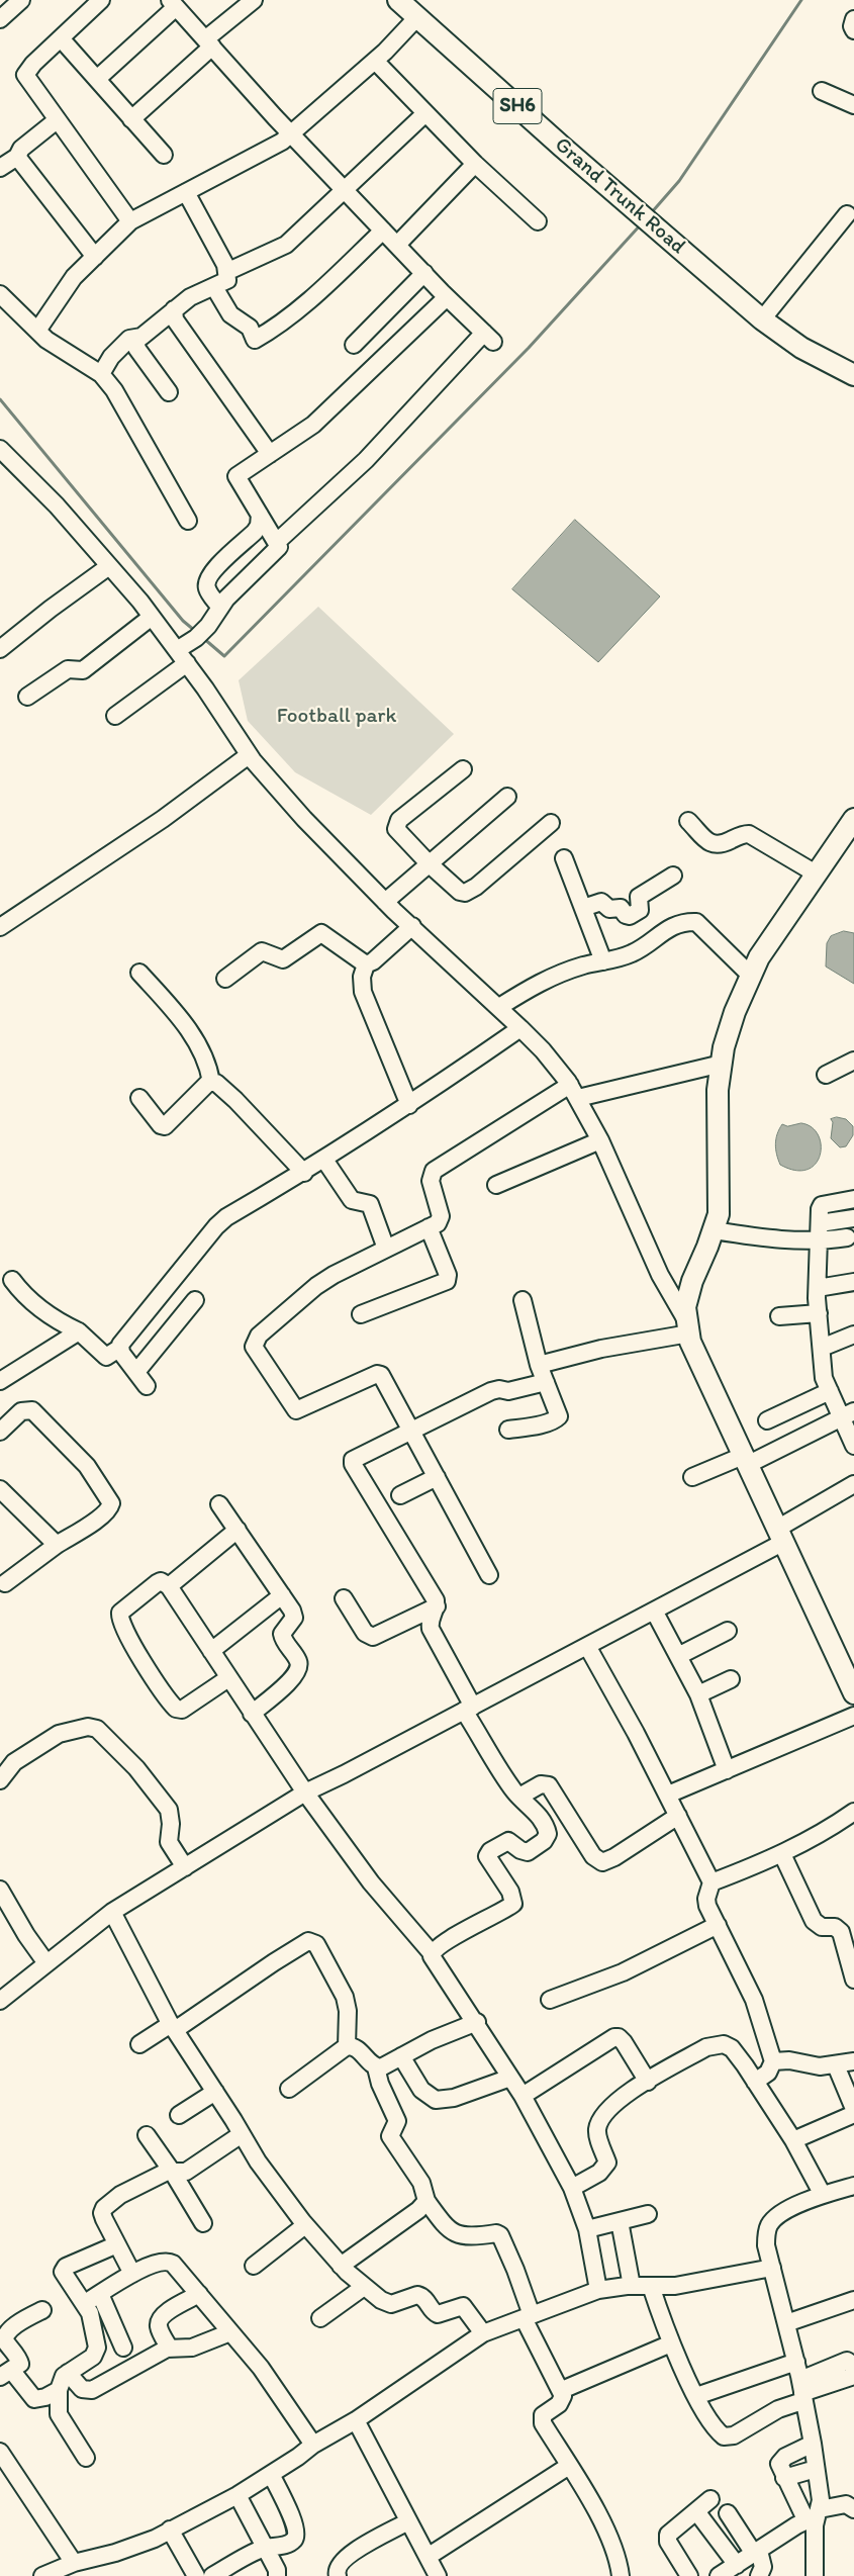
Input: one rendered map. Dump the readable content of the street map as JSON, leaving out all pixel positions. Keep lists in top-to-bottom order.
{
  "streets": {
    "main road": ["SH6", "Grand Trunk Road"]
  },
  "parks": ["Football park"]
}
